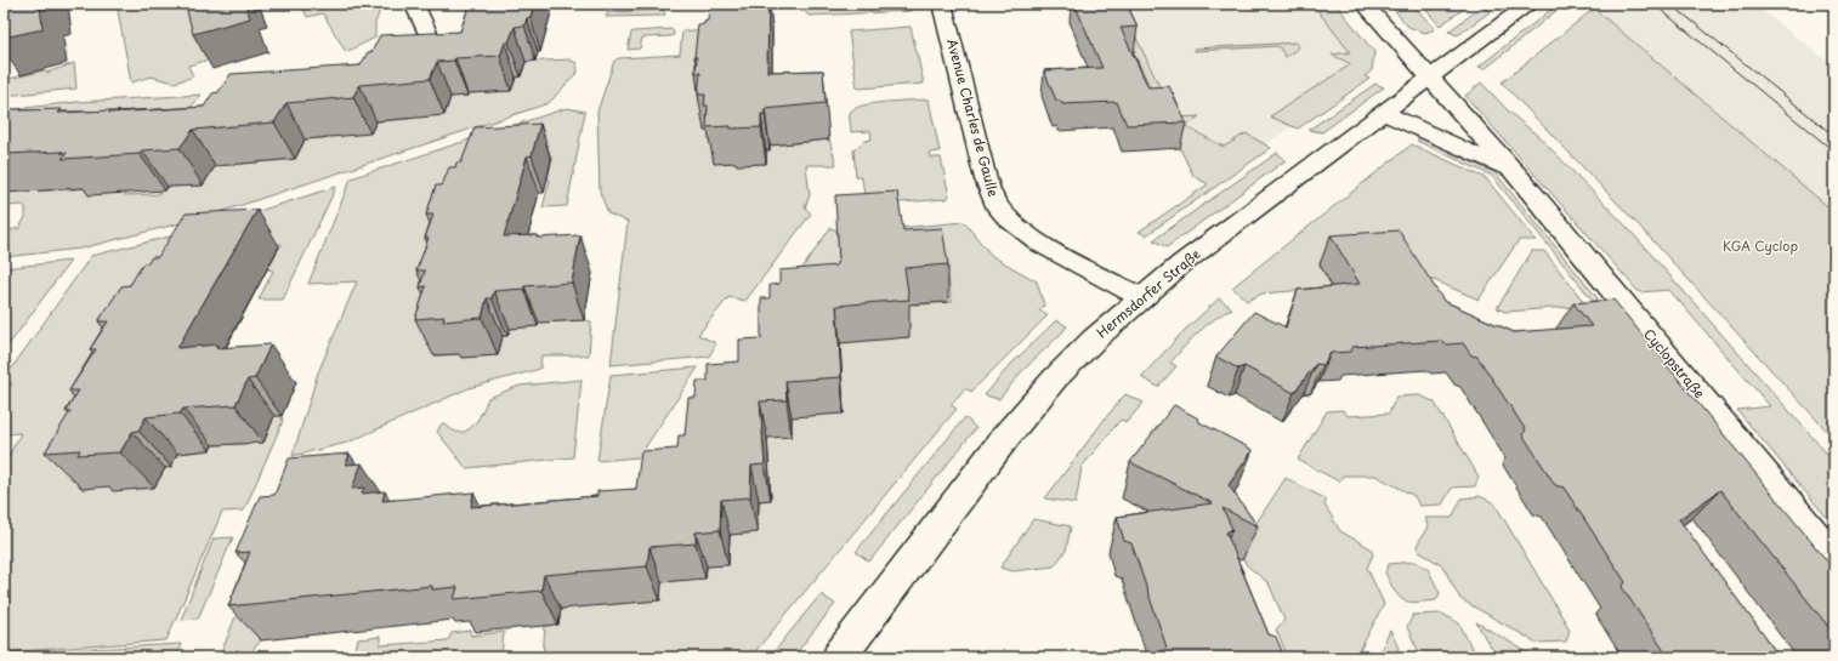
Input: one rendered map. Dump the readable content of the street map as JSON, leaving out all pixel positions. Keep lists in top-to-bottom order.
{
  "streets": {
    "street": ["Avenue Charles de Gaulle", "Hermsdorfer Straße", "Cyclopstraße"]
  },
  "crossings": [
    ["Avenue Charles de Gaulle", "Hermsdorfer Straße"],
    ["Hermsdorfer Straße", "Cyclopstraße"]
  ],
  "parks": ["KGA Cyclop"]
}
